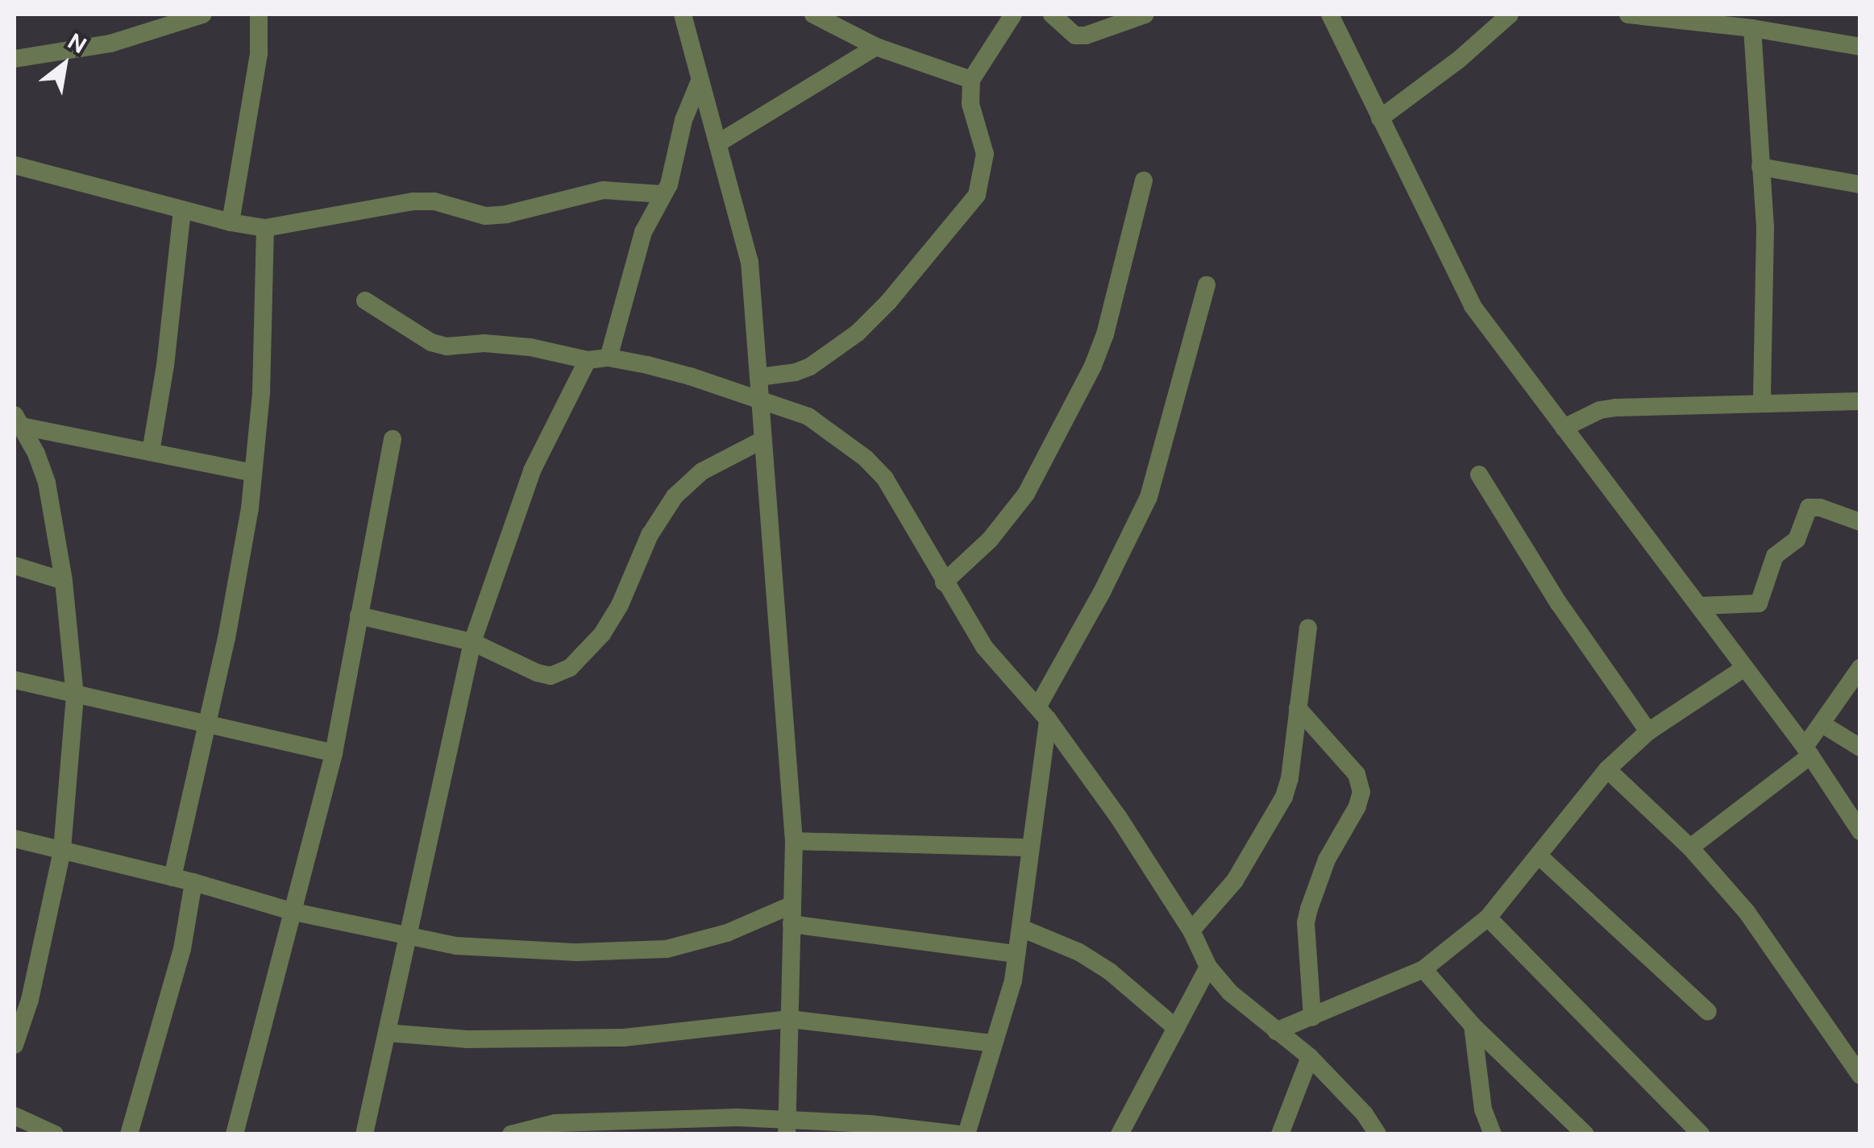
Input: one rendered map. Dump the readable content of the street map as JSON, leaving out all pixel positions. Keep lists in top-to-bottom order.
{
  "north": "top right"
}
